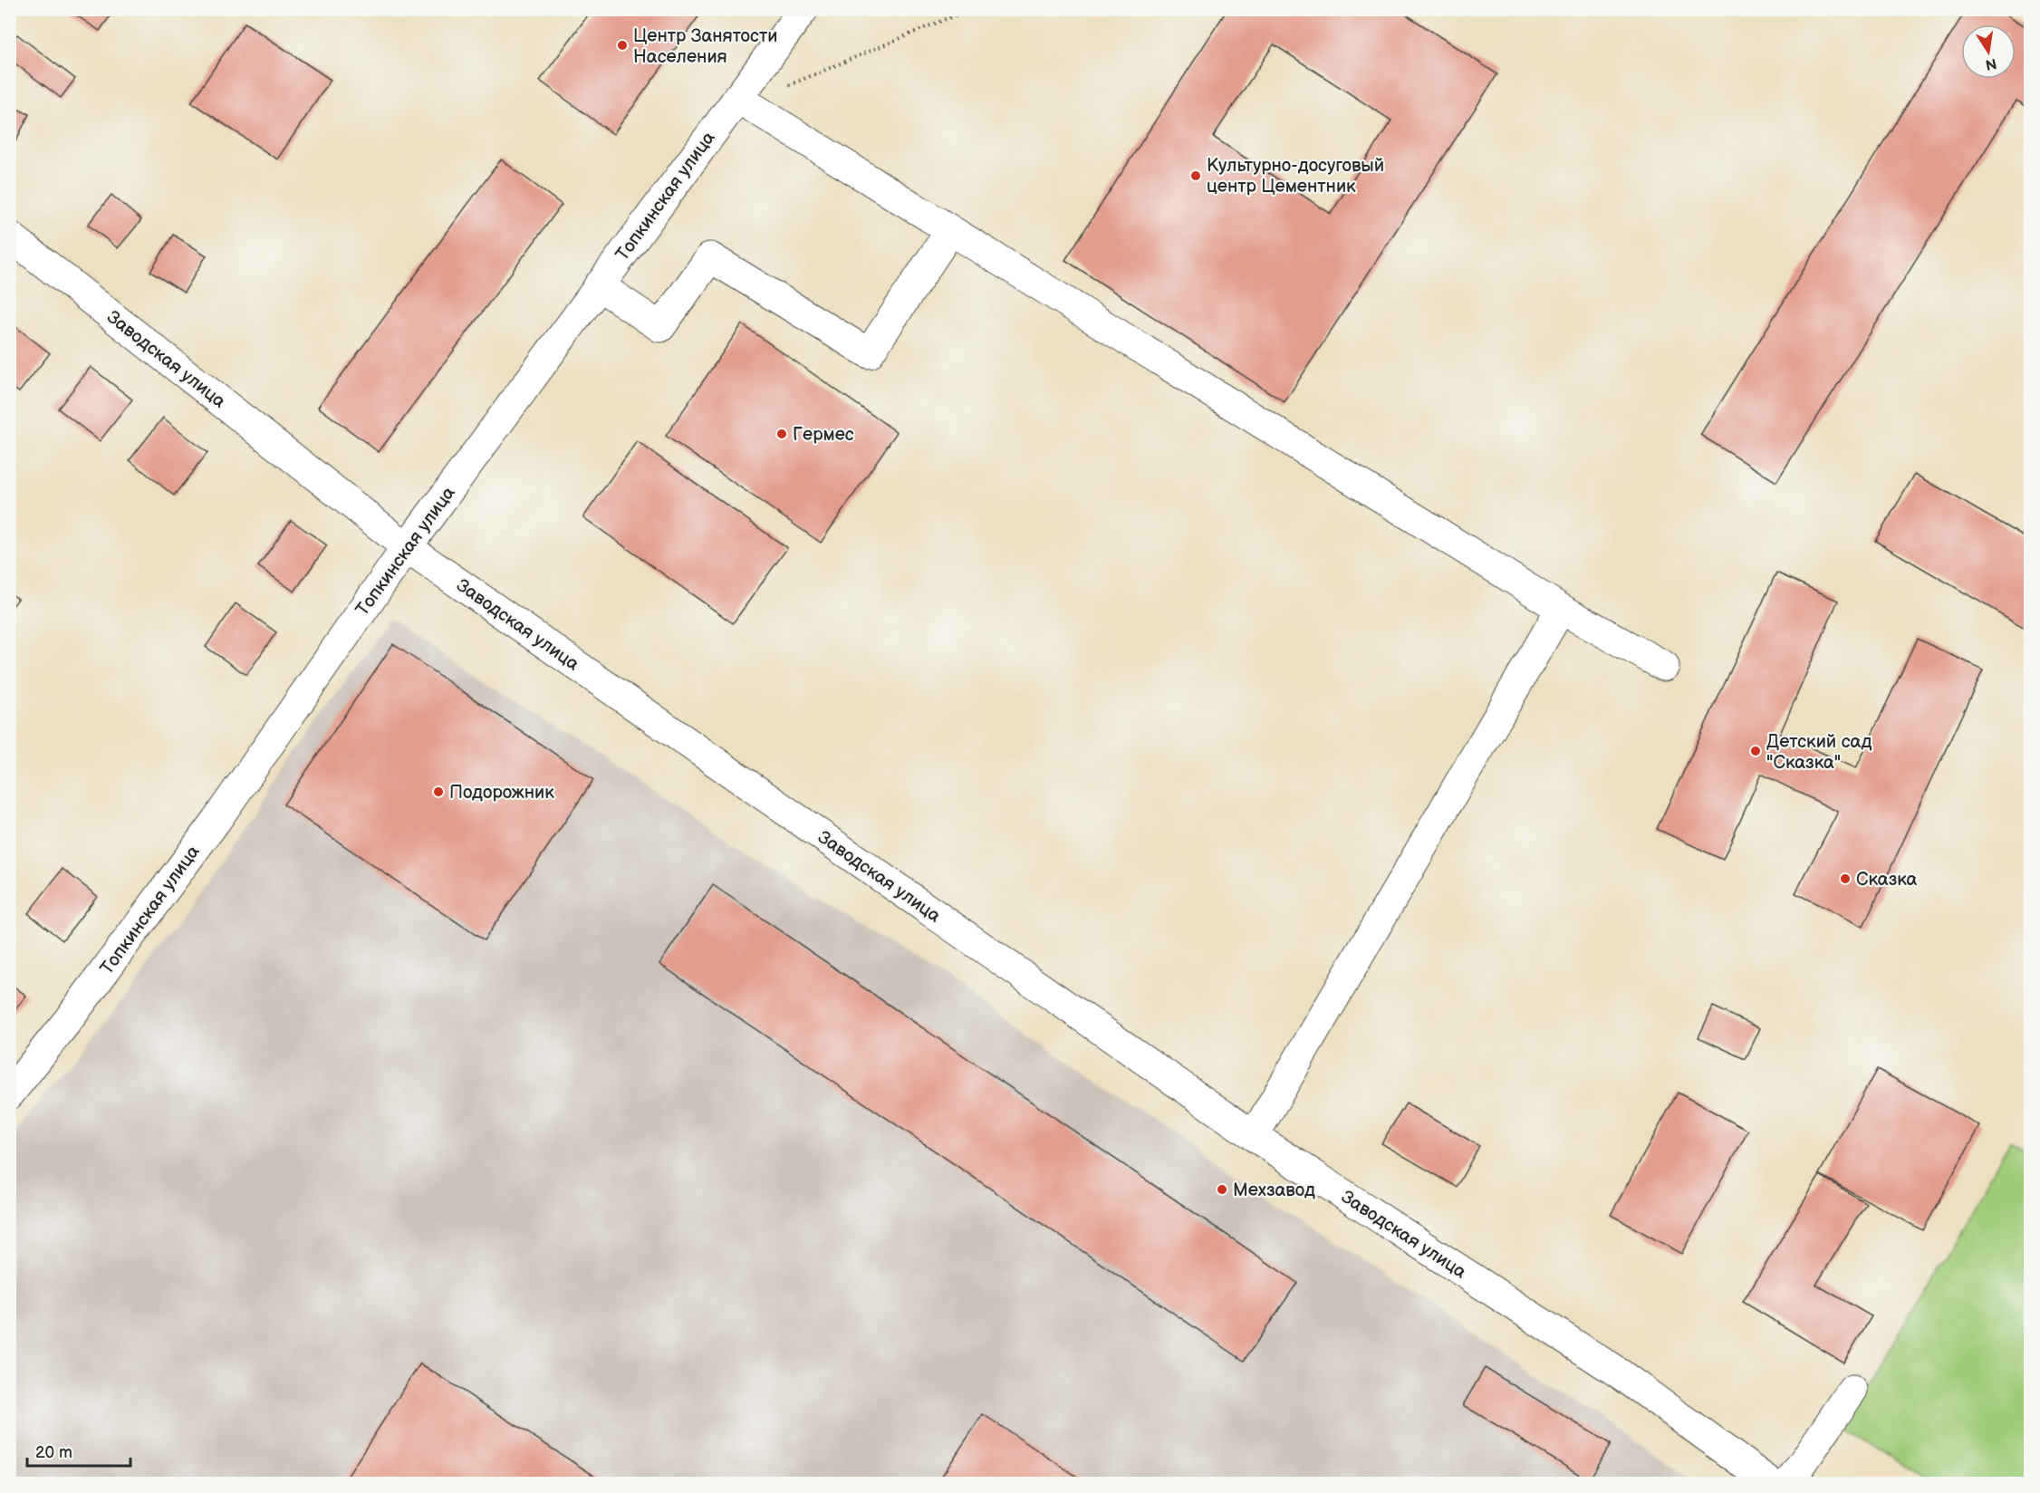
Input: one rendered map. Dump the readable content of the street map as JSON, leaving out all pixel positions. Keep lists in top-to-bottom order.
{
  "streets": {
    "street": ["Топкинская улица", "Заводская улица"]
  },
  "crossings": [
    ["Топкинская улица", "Заводская улица"]
  ],
  "places": [
    "Центр Занятости Населения",
    "Культурно-досуговый центр Цементник",
    "Гермес",
    "Детский сад \"Сказка\"",
    "Подорожник",
    "Сказка",
    "Мехзавод"
  ],
  "scale_bar": "20 m",
  "north": "bottom"
}
